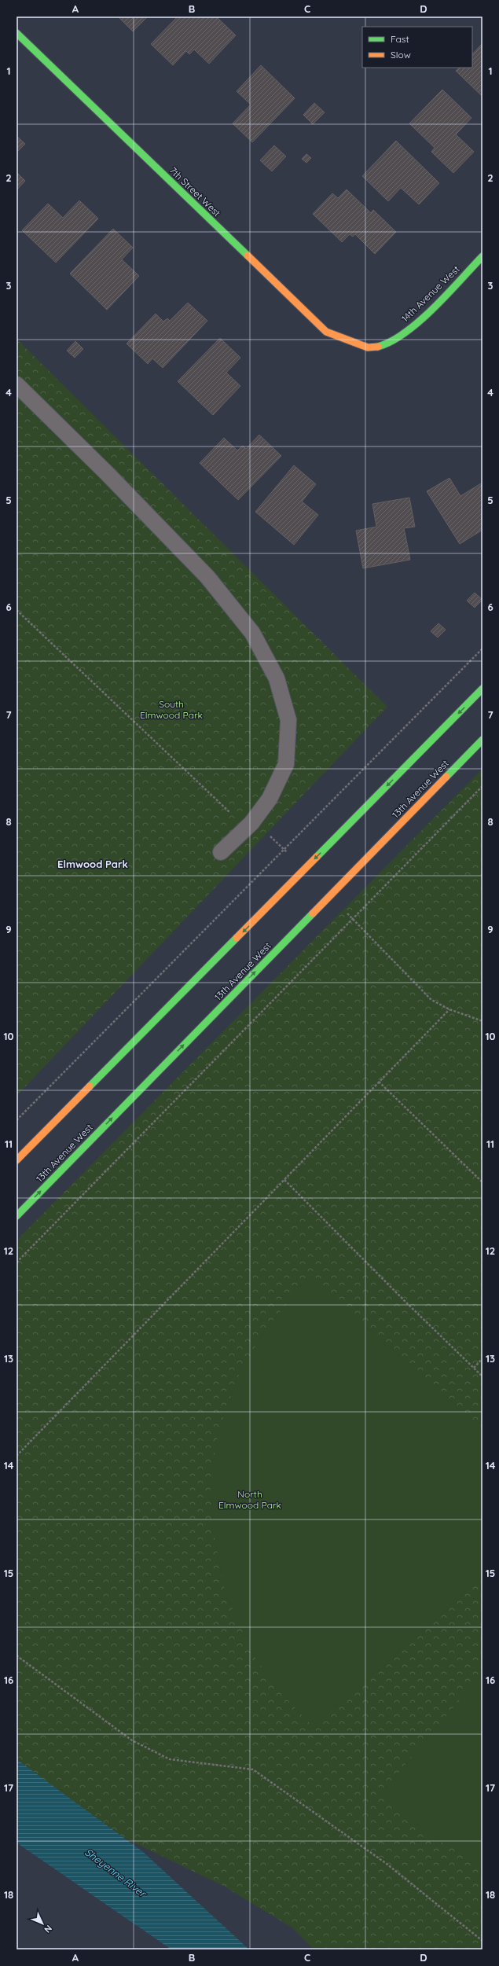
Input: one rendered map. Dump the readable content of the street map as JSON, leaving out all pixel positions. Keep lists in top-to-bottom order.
{
  "streets": {
    "street": ["7th Street West", "14th Avenue West", "13th Avenue West"]
  },
  "crossings": [
    ["7th Street West", "14th Avenue West"]
  ],
  "districts": ["Elmwood Park"],
  "water": ["Sheyenne River"],
  "parks": ["South Elmwood Park", "North Elmwood Park"],
  "legend": ["Fast", "Slow"],
  "north": "bottom right",
  "grid": {
    "columns": [
      "A",
      "B",
      "C",
      "D"
    ],
    "rows": [
      "1",
      "2",
      "3",
      "4",
      "5",
      "6",
      "7",
      "8",
      "9",
      "10",
      "11",
      "12",
      "13",
      "14",
      "15",
      "16",
      "17",
      "18"
    ]
  }
}
